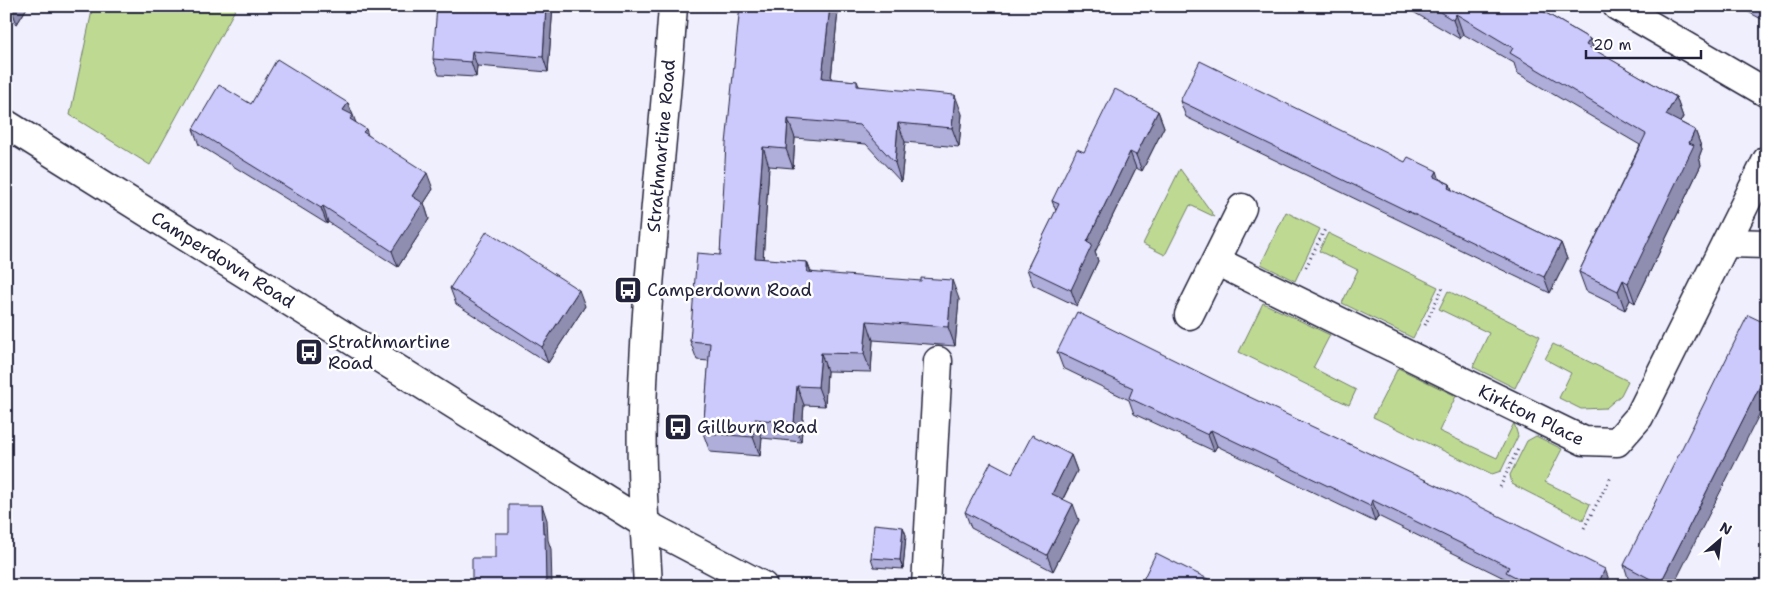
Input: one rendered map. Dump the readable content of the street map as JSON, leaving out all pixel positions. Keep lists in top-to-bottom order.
{
  "streets": {
    "street": ["Strathmartine Road", "Camperdown Road", "Kirkton Place"]
  },
  "crossings": [
    ["Strathmartine Road", "Camperdown Road"]
  ],
  "places": {
    "bus stop": ["Camperdown Road", "Strathmartine Road", "Gillburn Road"]
  },
  "scale_bar": "20 m",
  "north": "top right"
}
